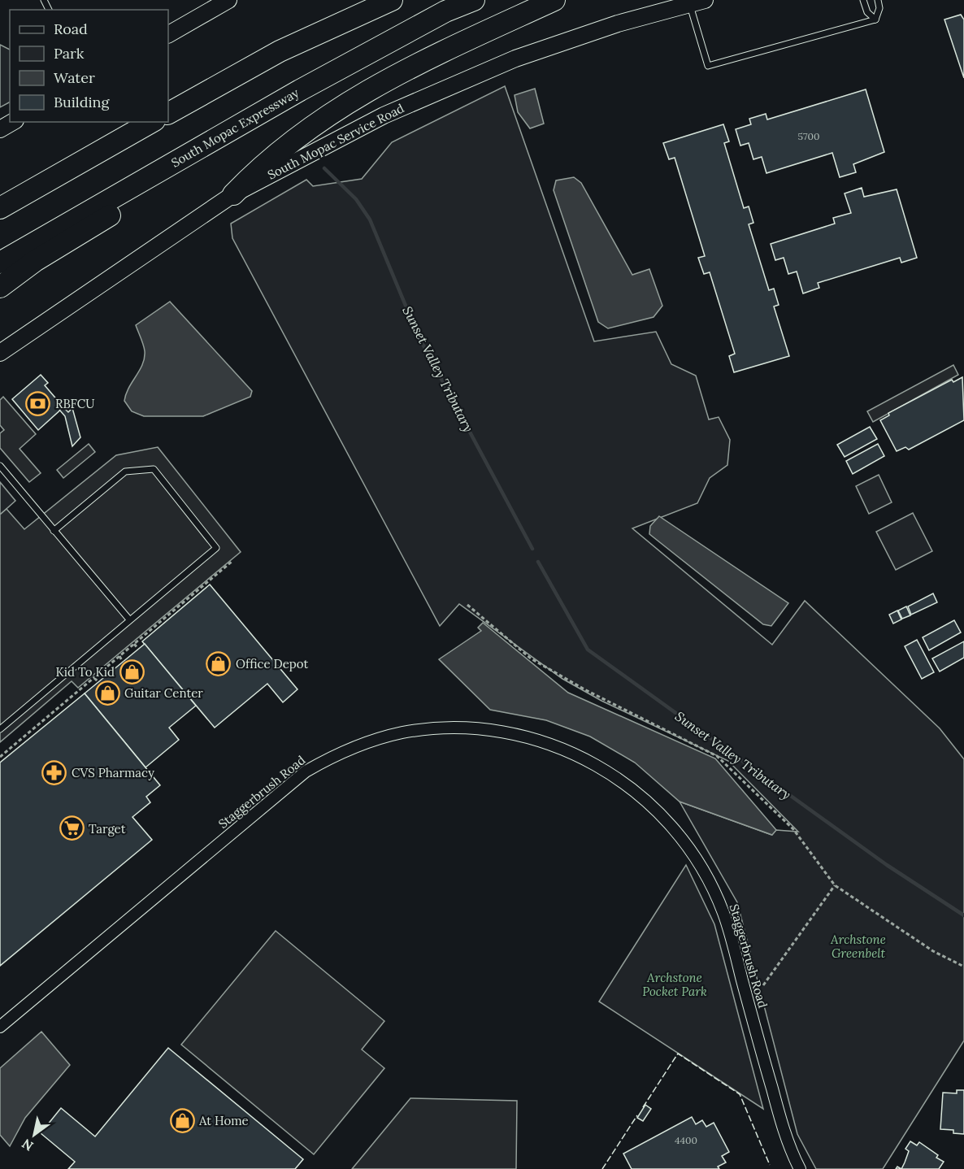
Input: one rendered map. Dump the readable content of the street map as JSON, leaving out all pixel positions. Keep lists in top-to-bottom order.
{
  "streets": {
    "highway": ["South Mopac Expressway"],
    "main road": ["South Mopac Service Road"],
    "street": ["Staggerbrush Road"]
  },
  "water": ["Sunset Valley Tributary"],
  "parks": ["Archstone Greenbelt", "Archstone Pocket Park"],
  "places": {
    "bank": ["RBFCU"],
    "shop": [
      "Office Depot",
      "Kid To Kid",
      "Guitar Center",
      "At Home"
    ],
    "pharmacy": ["CVS Pharmacy"],
    "supermarket": ["Target"]
  },
  "house_numbers": ["5700", "4400"],
  "legend": [
    "Road",
    "Park",
    "Water",
    "Building"
  ],
  "north": "bottom left"
}
